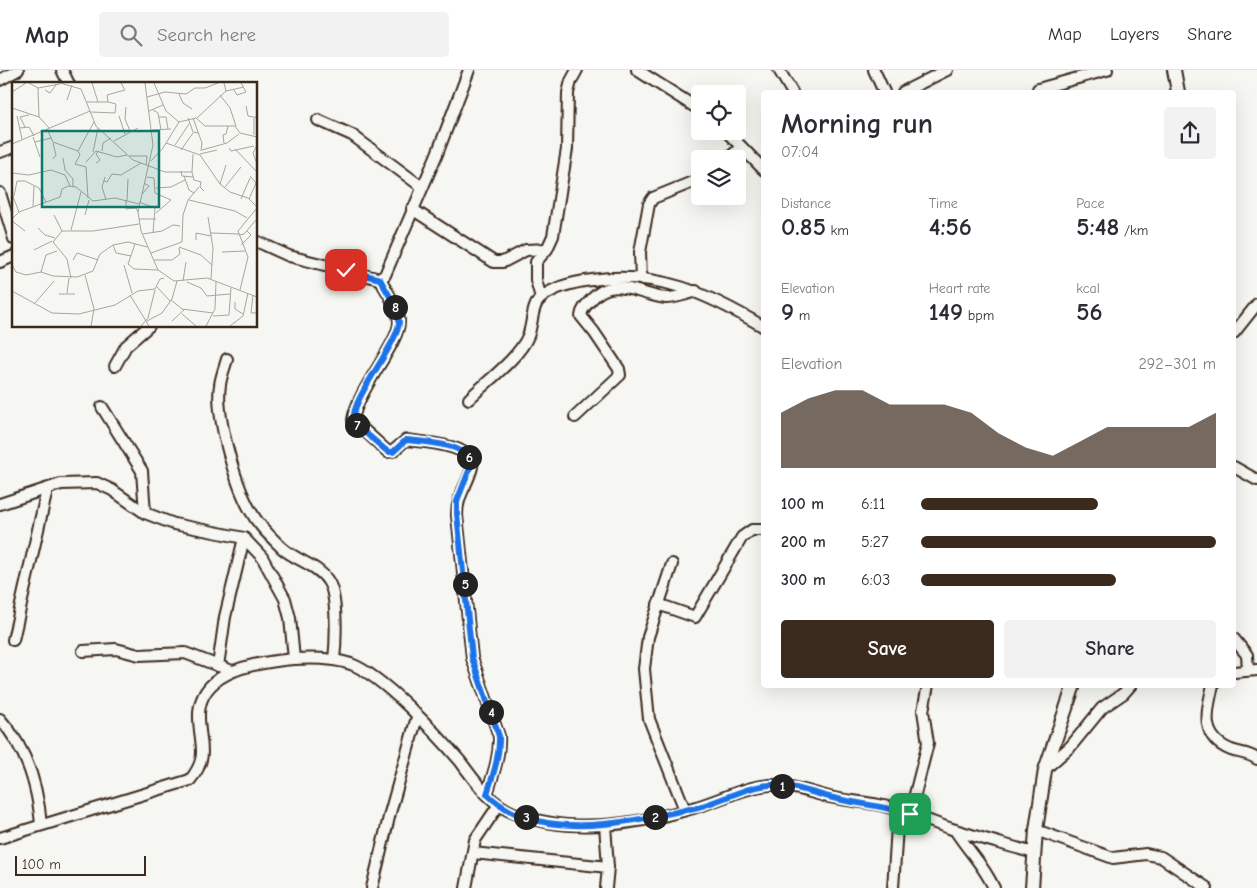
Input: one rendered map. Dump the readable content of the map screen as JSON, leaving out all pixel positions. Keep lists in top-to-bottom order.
{
  "scale_bar": "100 m",
  "page": {
    "header": "Map",
    "search": "Search here",
    "nav": ["Map", "Layers", "Share"],
    "heading": ["Morning run", "07:04"],
    "stats": [
      ["Distance", "0.85 km"],
      ["Time", "4:56"],
      ["Pace", "5:48 /km"],
      ["Elevation", "9 m"],
      ["Heart rate", "149 bpm"],
      ["kcal", "56"]
    ],
    "pins": [
      "8",
      "7",
      "6",
      "5",
      "4",
      "1",
      "2",
      "3"
    ],
    "chart": ["Elevation", "292–301 m"],
    "list": [
      {
        "name": "100 m",
        "note": "6:11"
      },
      {
        "name": "200 m",
        "note": "5:27"
      },
      {
        "name": "300 m",
        "note": "6:03"
      }
    ],
    "buttons": ["Save", "Share"],
    "scale": "100 m"
  }
}
